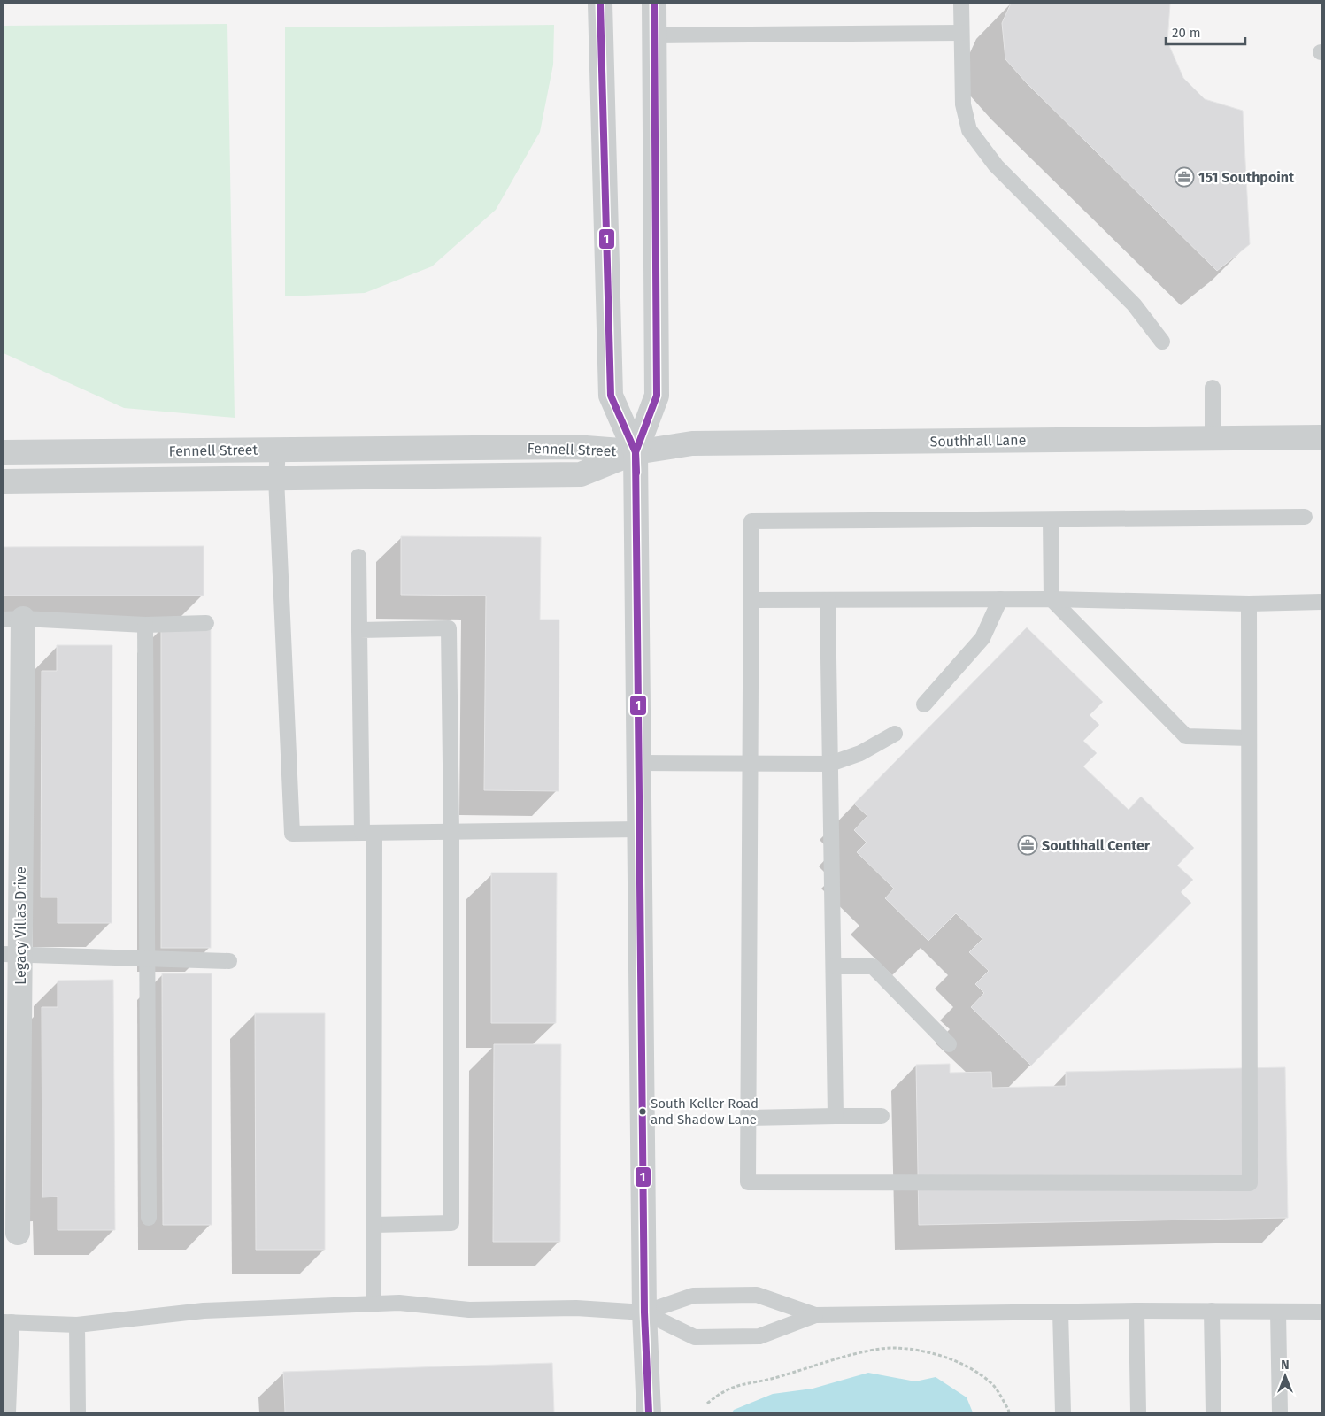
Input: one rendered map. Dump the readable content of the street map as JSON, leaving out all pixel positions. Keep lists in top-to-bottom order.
{
  "streets": {
    "street": ["Southhall Lane", "Fennell Street", "Legacy Villas Drive"]
  },
  "crossings": [
    ["Southhall Lane", "Fennell Street"]
  ],
  "places": {
    "office": ["151 Southpoint", "Southhall Center"],
    "other": ["South Keller Road and Shadow Lane"]
  },
  "lines": ["transit line 1"],
  "scale_bar": "20 m",
  "north": "top"
}
